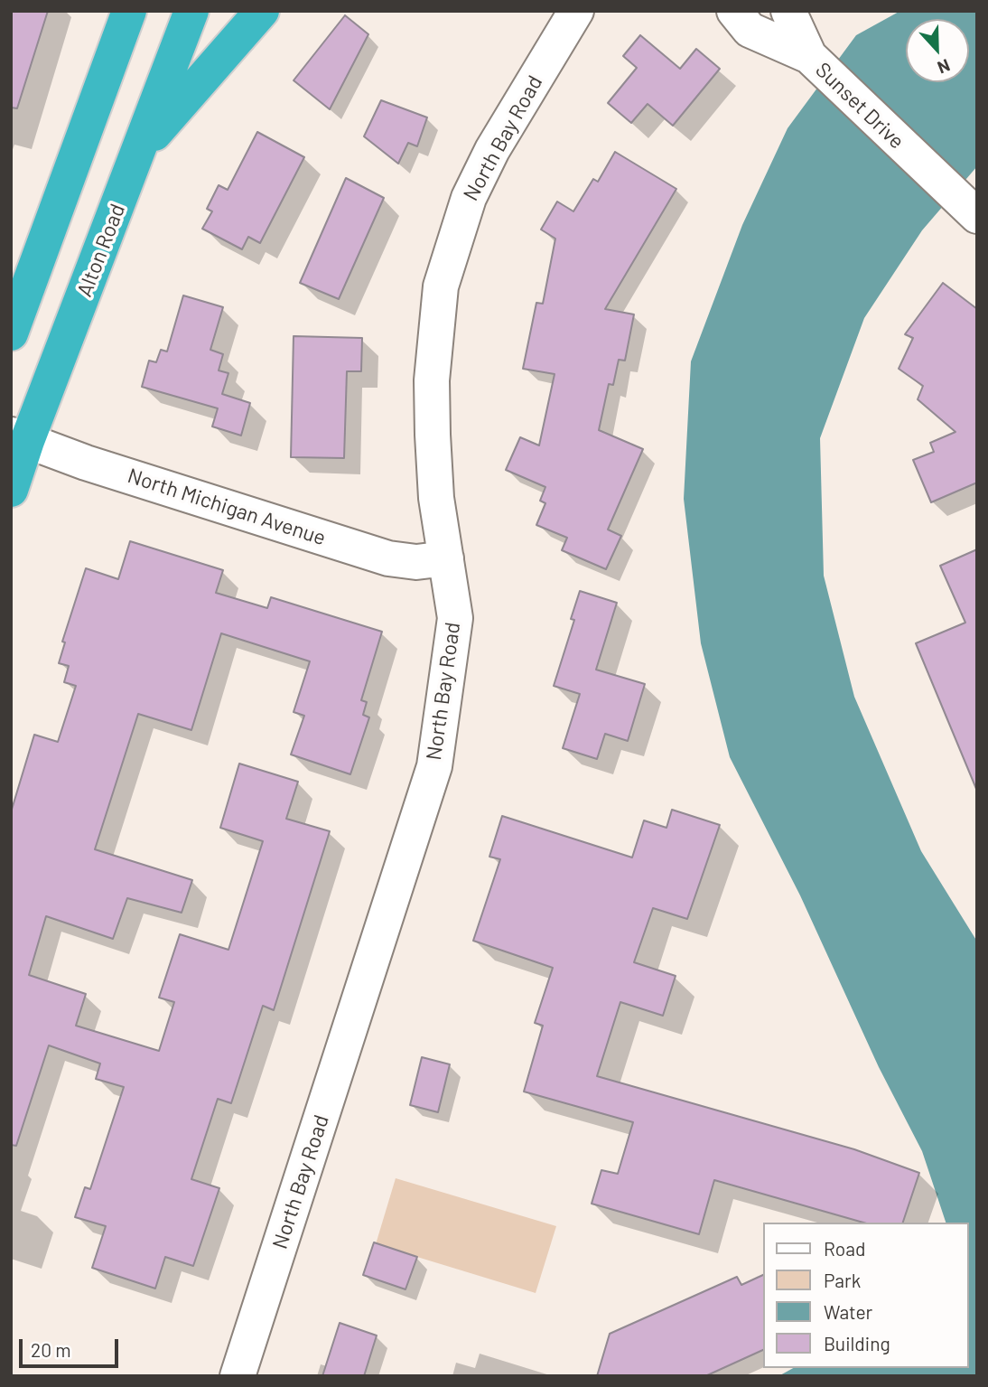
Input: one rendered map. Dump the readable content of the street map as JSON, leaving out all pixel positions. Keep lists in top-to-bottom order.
{
  "streets": {
    "highway": ["Alton Road"],
    "street": ["Sunset Drive", "North Bay Road", "North Michigan Avenue"]
  },
  "crossings": [
    ["North Bay Road", "North Michigan Avenue"],
    ["Alton Road", "North Michigan Avenue"]
  ],
  "legend": [
    "Road",
    "Park",
    "Water",
    "Building"
  ],
  "scale_bar": "20 m",
  "north": "bottom"
}
